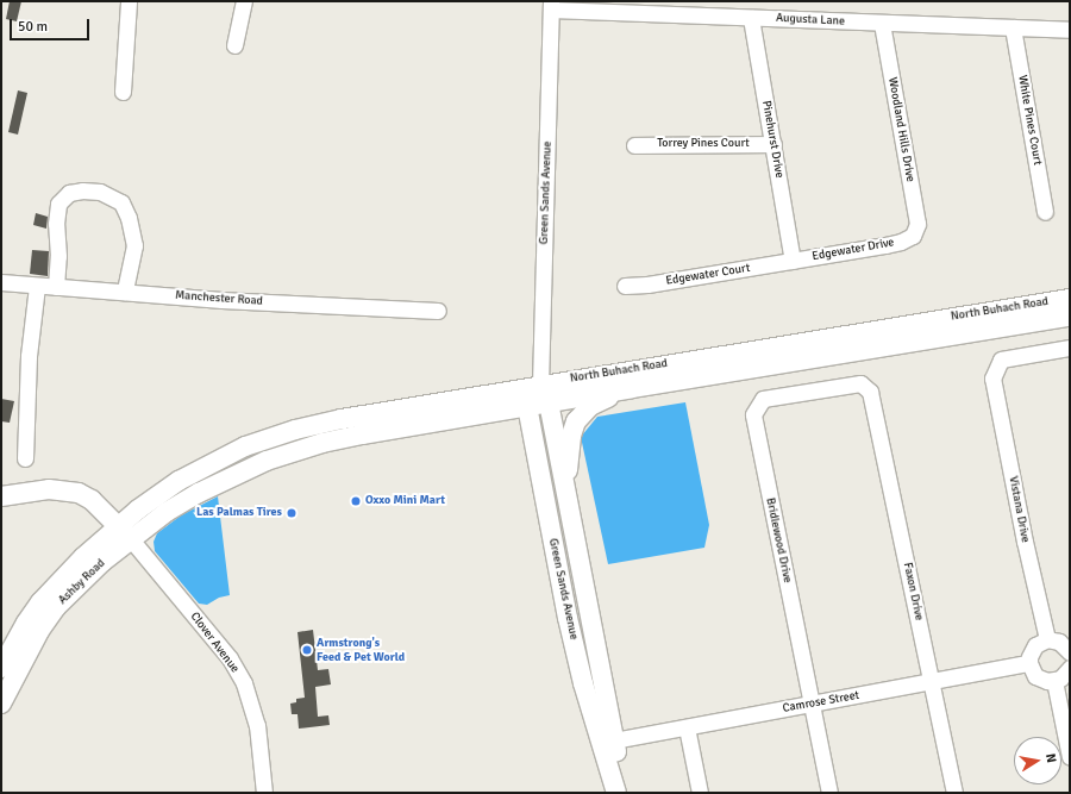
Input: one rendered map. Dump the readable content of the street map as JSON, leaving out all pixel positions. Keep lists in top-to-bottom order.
{
  "streets": {
    "main road": ["Green Sands Avenue", "North Buhach Road", "Ashby Road"],
    "street": [
      "Augusta Lane",
      "White Pines Court",
      "Woodland Hills Drive",
      "Pinehurst Drive",
      "Torrey Pines Court",
      "Edgewater Drive",
      "Edgewater Court",
      "Manchester Road",
      "Vistana Drive",
      "Bridlewood Drive",
      "Faxon Drive",
      "Clover Avenue",
      "Camrose Street"
    ]
  },
  "crossings": [
    ["Augusta Lane", "White Pines Court"],
    ["Augusta Lane", "Woodland Hills Drive"],
    ["Augusta Lane", "Pinehurst Drive"],
    ["Augusta Lane", "Green Sands Avenue"],
    ["Woodland Hills Drive", "Edgewater Drive"],
    ["Pinehurst Drive", "Torrey Pines Court"],
    ["Pinehurst Drive", "Edgewater Drive"],
    ["Pinehurst Drive", "Edgewater Court"],
    ["Green Sands Avenue", "North Buhach Road"],
    ["Green Sands Avenue", "Camrose Street"],
    ["Edgewater Drive", "Edgewater Court"],
    ["North Buhach Road", "Ashby Road"],
    ["Bridlewood Drive", "Faxon Drive"],
    ["Bridlewood Drive", "Camrose Street"],
    ["Ashby Road", "Clover Avenue"],
    ["Faxon Drive", "Camrose Street"]
  ],
  "places": ["Oxxo Mini Mart", "Las Palmas Tires", "Armstrong's Feed & Pet World"],
  "scale_bar": "50 m",
  "north": "right"
}
